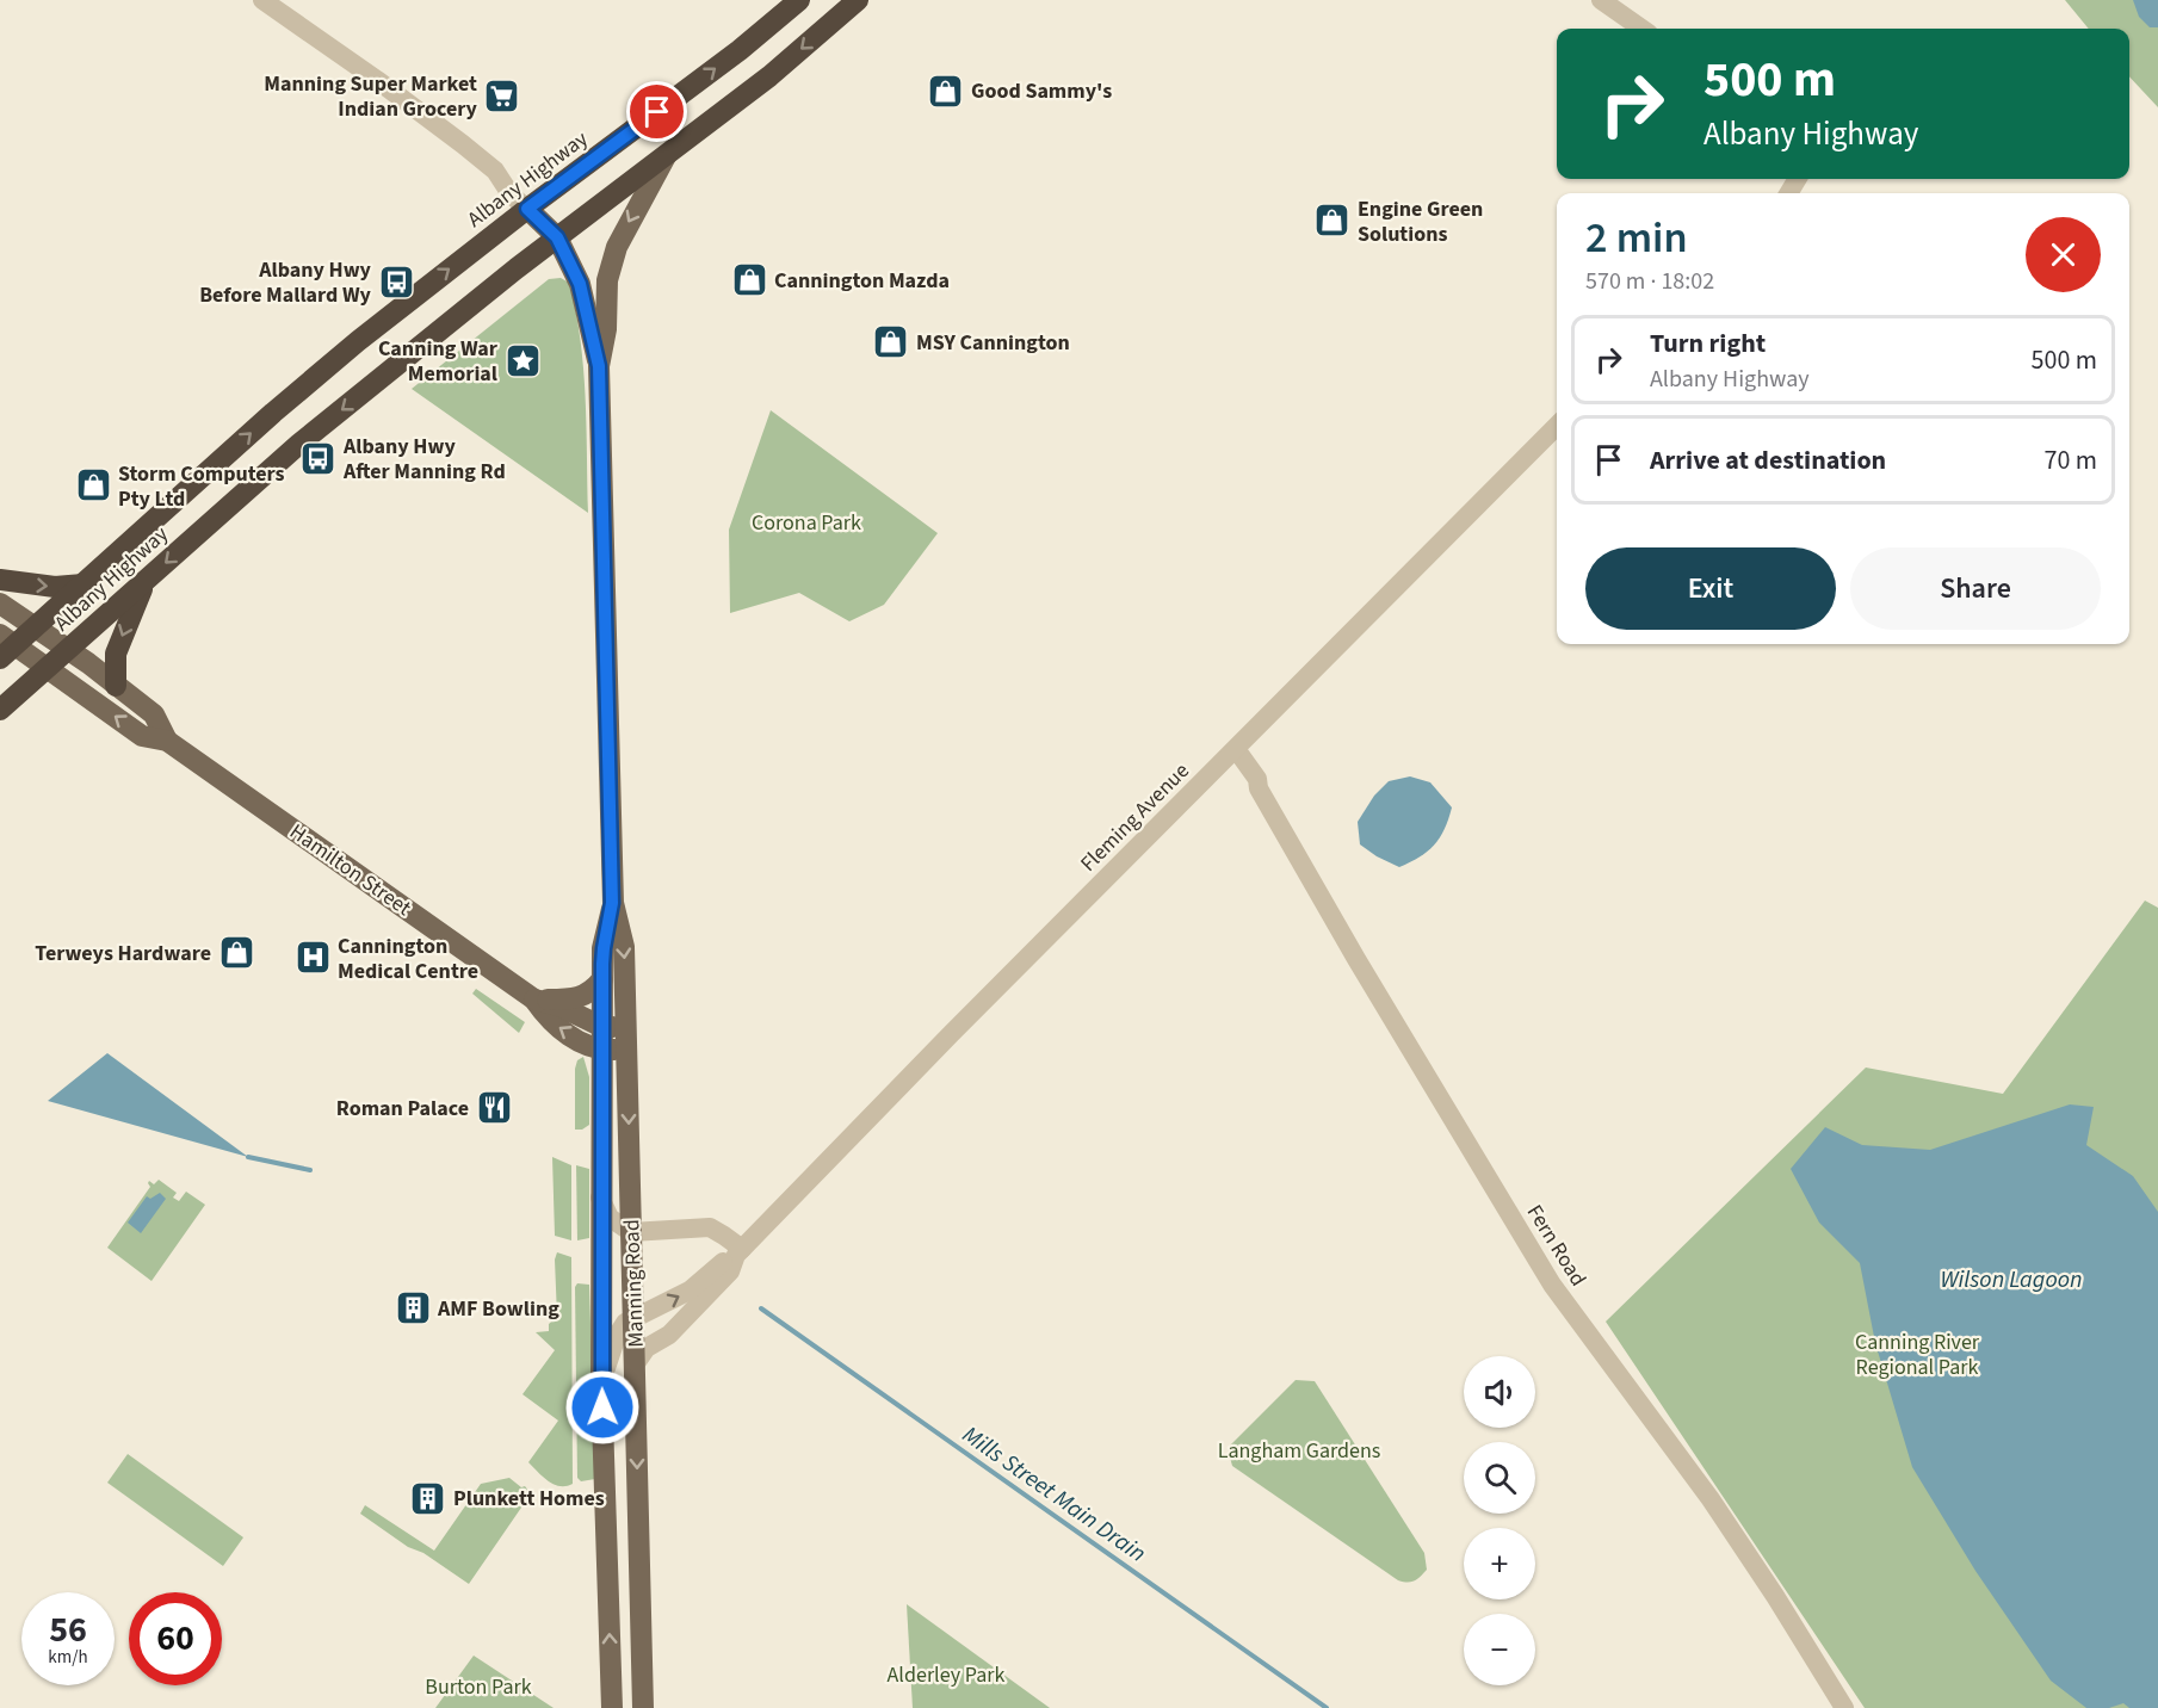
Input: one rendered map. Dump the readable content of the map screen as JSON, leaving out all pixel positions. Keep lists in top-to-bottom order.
{
  "streets": {
    "highway": ["Albany Highway"],
    "main road": ["Hamilton Street", "Manning Road"],
    "street": ["Fleming Avenue", "Fern Road"]
  },
  "crossings": [
    ["Albany Highway", "Hamilton Street"],
    ["Albany Highway", "Manning Road"],
    ["Fleming Avenue", "Fern Road"],
    ["Fleming Avenue", "Manning Road"],
    ["Hamilton Street", "Manning Road"]
  ],
  "water": ["Wilson Lagoon", "Mills Street Main Drain"],
  "parks": [
    "Corona Park",
    "Canning River Regional Park",
    "Langham Gardens",
    "Alderley Park",
    "Burton Park"
  ],
  "places": {
    "shop": [
      "Good Sammy's",
      "Engine Green Solutions",
      "Cannington Mazda",
      "MSY Cannington",
      "Storm Computers Pty Ltd",
      "Terweys Hardware"
    ],
    "supermarket": ["Manning Super Market Indian Grocery"],
    "bus stop": ["Albany Hwy Before Mallard Wy", "Albany Hwy After Manning Rd"],
    "place": ["Canning War Memorial"],
    "hospital": ["Cannington Medical Centre"],
    "restaurant": ["Roman Palace"],
    "building": ["AMF Bowling", "Plunkett Homes"]
  },
  "page": {
    "turn": ["500 m", "Albany Highway"],
    "heading": ["2 min", "570 m · 18:02"],
    "list": [
      {
        "name": "Turn right",
        "note": "Albany Highway",
        "value": "500 m"
      },
      {
        "name": "Arrive at destination",
        "value": "70 m"
      }
    ],
    "buttons": ["Exit", "Share"],
    "map_buttons": ["+", "−"],
    "speed": "56 km/h",
    "limit": "60"
  }
}
